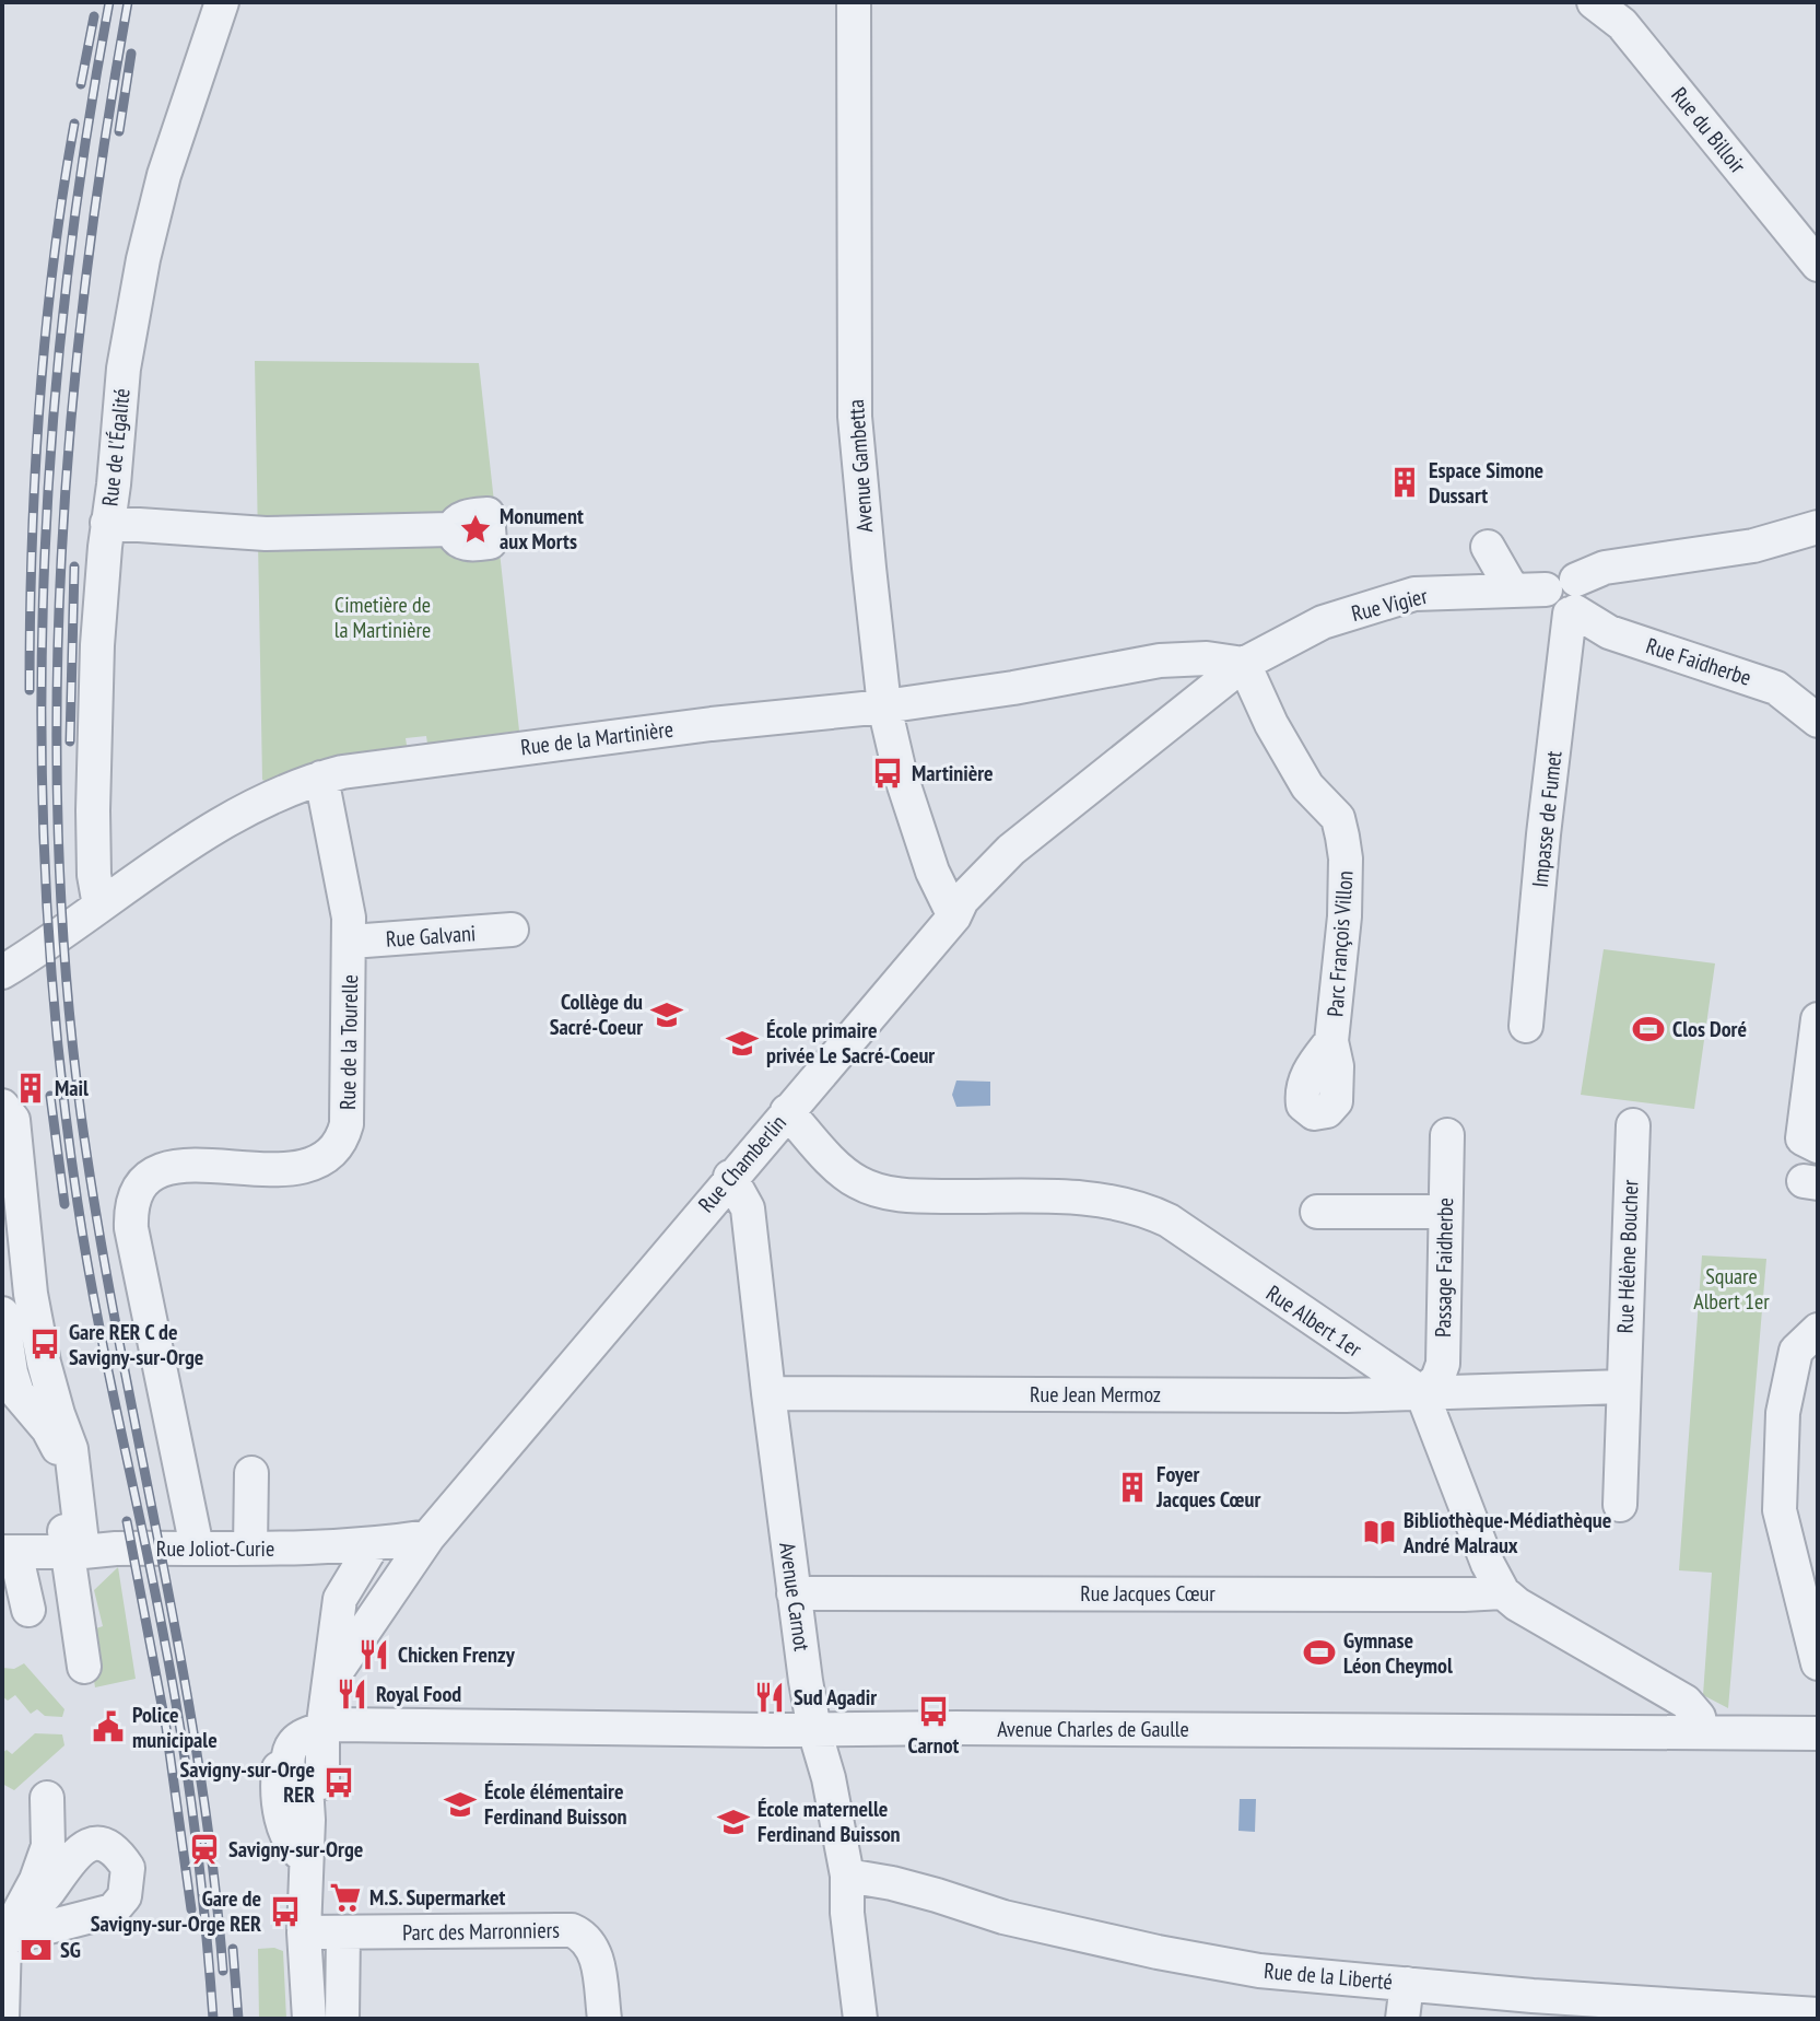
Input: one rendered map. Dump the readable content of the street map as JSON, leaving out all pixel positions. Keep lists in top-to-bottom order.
{
  "streets": {
    "street": [
      "Rue du Billoir",
      "Rue de l'Égalité",
      "Avenue Gambetta",
      "Rue Vigier",
      "Rue Faidherbe",
      "Rue de la Martinière",
      "Impasse de Fumet",
      "Rue Galvani",
      "Parc François Villon",
      "Rue de la Tourelle",
      "Rue Chamberlin",
      "Rue Hélène Boucher",
      "Passage Faidherbe",
      "Rue Albert 1er",
      "Rue Jean Mermoz",
      "Rue Joliot-Curie",
      "Rue Jacques Cœur",
      "Avenue Carnot",
      "Avenue Charles de Gaulle",
      "Parc des Marronniers",
      "Rue de la Liberté"
    ]
  },
  "crossings": [
    ["Rue de l'Égalité", "Rue de la Martinière"],
    ["Avenue Gambetta", "Rue de la Martinière"],
    ["Avenue Gambetta", "Rue Chamberlin"],
    ["Rue Vigier", "Rue Faidherbe"],
    ["Rue Vigier", "Rue de la Martinière"],
    ["Rue Vigier", "Impasse de Fumet"],
    ["Rue Vigier", "Parc François Villon"],
    ["Rue Vigier", "Rue Chamberlin"],
    ["Rue Faidherbe", "Impasse de Fumet"],
    ["Rue de la Martinière", "Parc François Villon"],
    ["Rue de la Martinière", "Rue de la Tourelle"],
    ["Rue de la Martinière", "Rue Chamberlin"],
    ["Rue Galvani", "Rue de la Tourelle"],
    ["Parc François Villon", "Rue Chamberlin"],
    ["Rue de la Tourelle", "Rue Joliot-Curie"],
    ["Rue Chamberlin", "Rue Albert 1er"],
    ["Rue Chamberlin", "Rue Joliot-Curie"],
    ["Rue Chamberlin", "Avenue Carnot"],
    ["Rue Chamberlin", "Avenue Charles de Gaulle"],
    ["Rue Chamberlin", "Parc des Marronniers"],
    ["Passage Faidherbe", "Rue Albert 1er"],
    ["Passage Faidherbe", "Rue Jean Mermoz"],
    ["Rue Albert 1er", "Rue Jean Mermoz"],
    ["Rue Jean Mermoz", "Avenue Carnot"],
    ["Rue Jacques Cœur", "Avenue Carnot"],
    ["Avenue Carnot", "Avenue Charles de Gaulle"],
    ["Avenue Carnot", "Rue de la Liberté"]
  ],
  "parks": ["Cimetière de la Martinière", "Square Albert 1er"],
  "places": {
    "building": ["Espace Simone Dussart", "Mail", "Foyer Jacques Cœur"],
    "place": ["Monument aux Morts"],
    "bus stop": [
      "Martinière",
      "Gare RER C de Savigny-sur-Orge",
      "Carnot",
      "Savigny-sur-Orge RER",
      "Gare de Savigny-sur-Orge RER"
    ],
    "school or university": [
      "Collège du Sacré-Coeur",
      "École primaire privée Le Sacré-Coeur",
      "École élémentaire Ferdinand Buisson",
      "École maternelle Ferdinand Buisson"
    ],
    "sports": ["Clos Doré", "Gymnase Léon Cheymol"],
    "library": ["Bibliothèque-Médiathèque André Malraux"],
    "restaurant": ["Chicken Frenzy", "Royal Food", "Sud Agadir"],
    "public building": ["Police municipale"],
    "station": ["Savigny-sur-Orge"],
    "supermarket": ["M.S. Supermarket"],
    "bank": ["SG"]
  }
}
